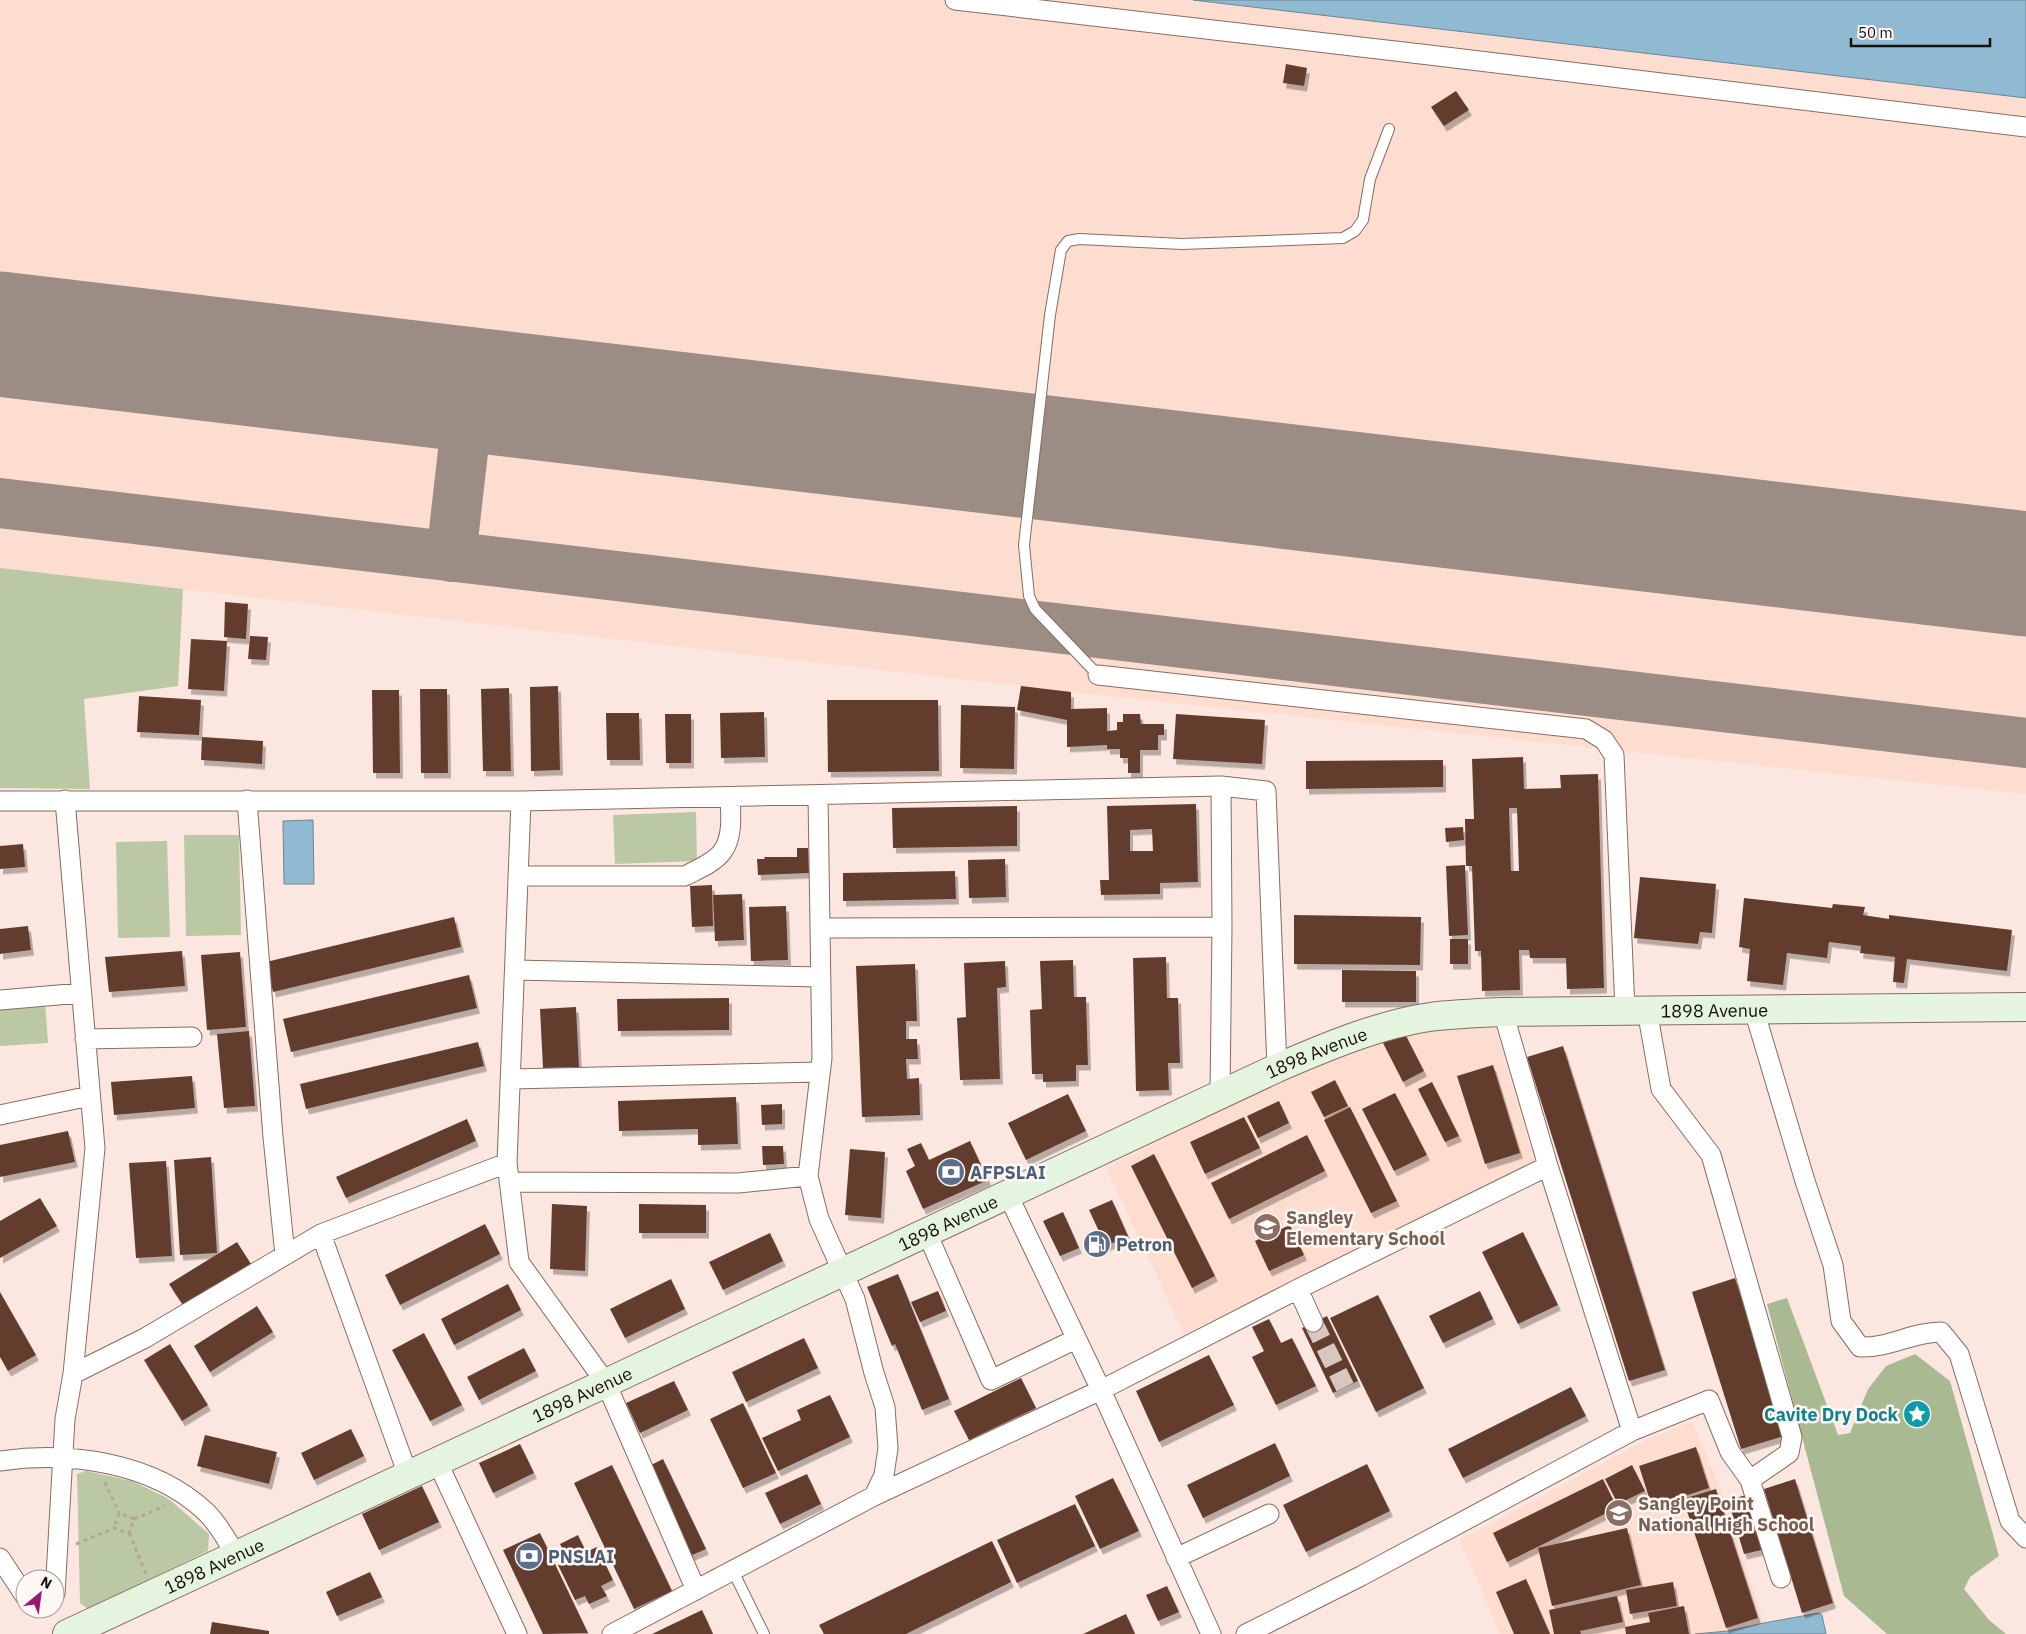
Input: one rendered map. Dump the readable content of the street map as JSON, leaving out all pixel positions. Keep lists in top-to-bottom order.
{
  "streets": {
    "street": ["1898 Avenue"]
  },
  "places": {
    "bank": ["AFPSLAI", "PNSLAI"],
    "school or university": ["Sangley Elementary School", "Sangley Point National High School"],
    "fuel station": ["Petron"],
    "place": ["Cavite Dry Dock"]
  },
  "scale_bar": "50 m",
  "north": "top right"
}
